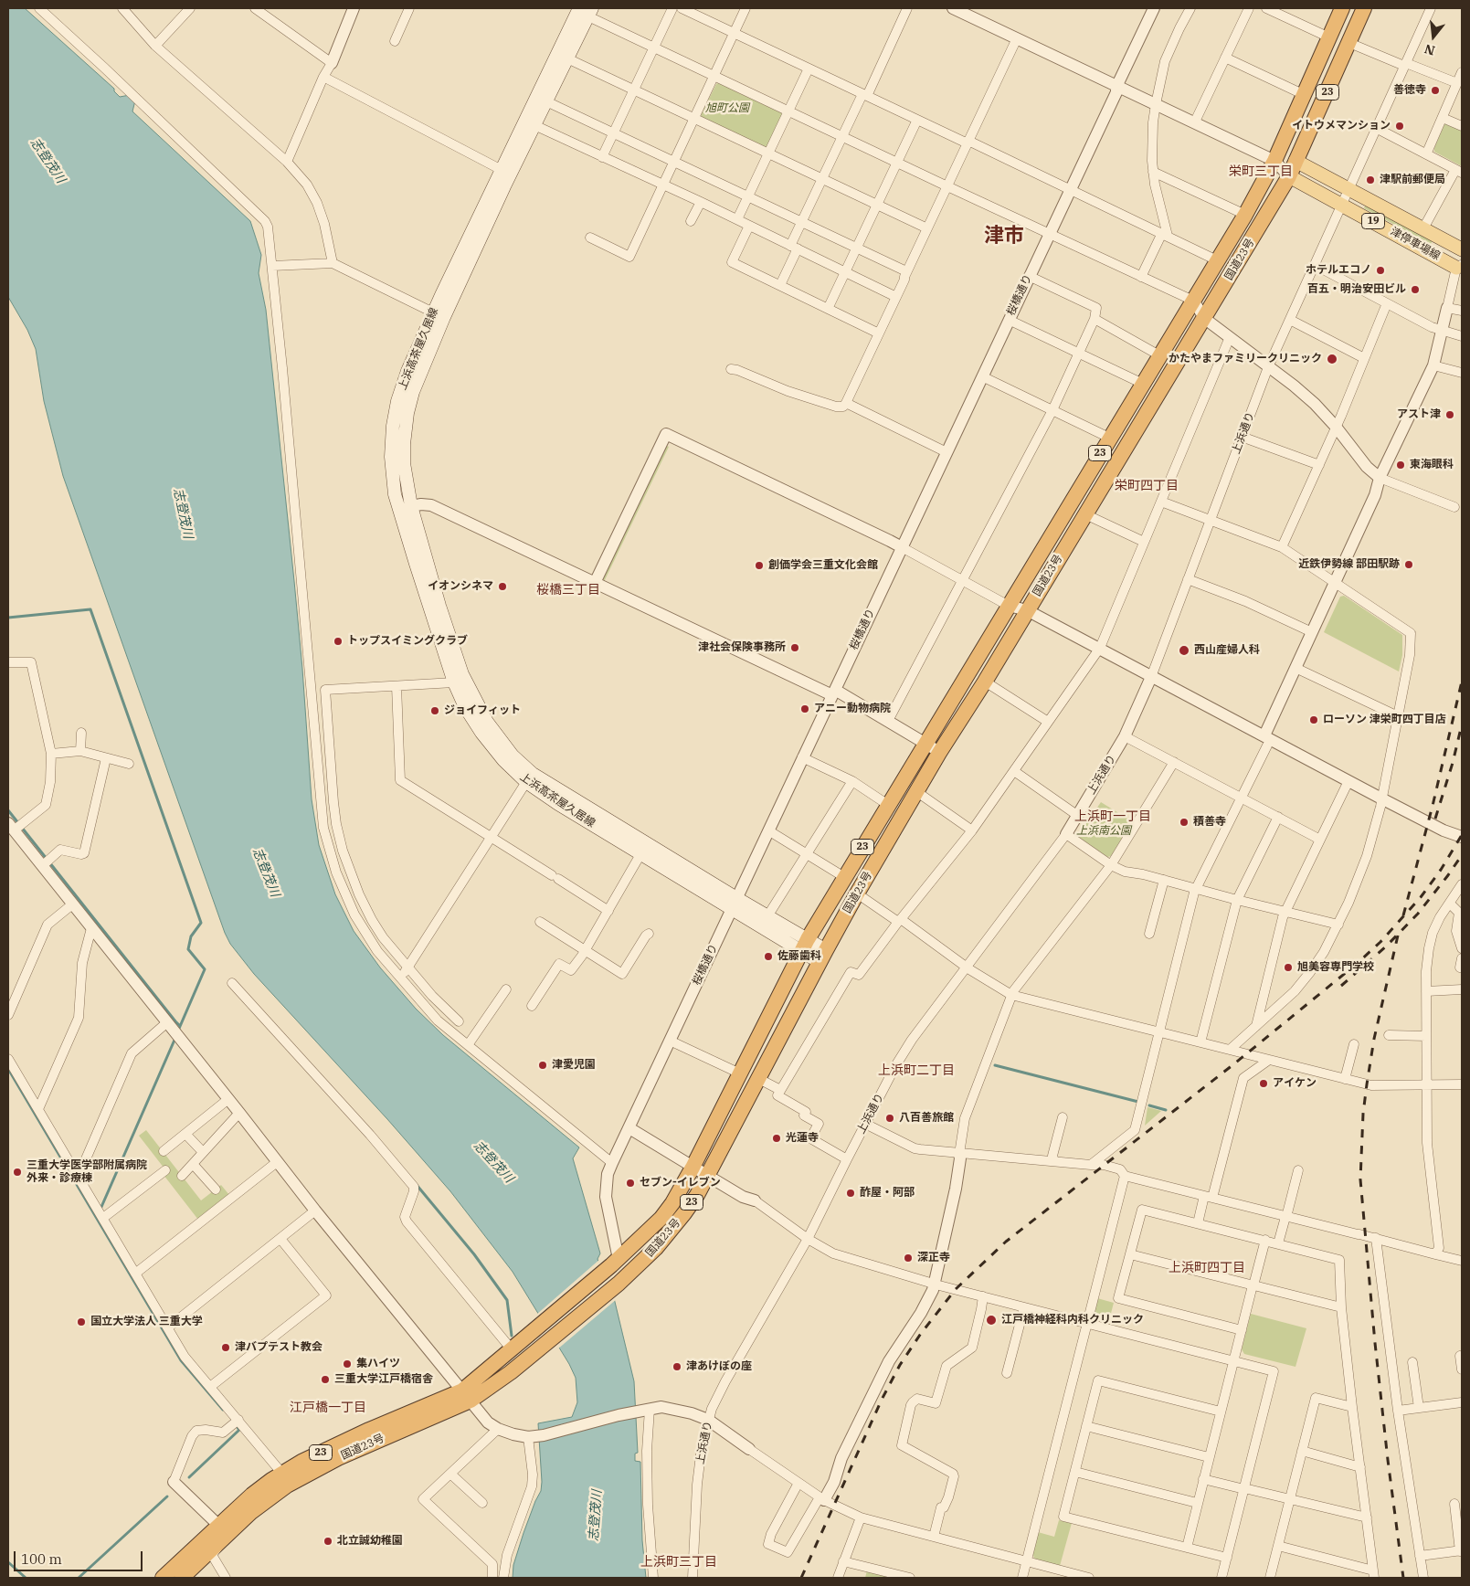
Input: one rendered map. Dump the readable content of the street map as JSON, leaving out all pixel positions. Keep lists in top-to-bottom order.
{
  "streets": {
    "highway": ["23", "国道23号"],
    "main road": ["19", "津停車場線", "上浜高茶屋久居線"],
    "street": ["桜橋通り", "上浜通り"]
  },
  "crossings": [
    ["津停車場線", "国道23号"],
    ["津停車場線", "上浜通り"],
    ["国道23号", "桜橋通り"],
    ["国道23号", "上浜高茶屋久居線"],
    ["桜橋通り", "上浜高茶屋久居線"]
  ],
  "districts": [
    "栄町三丁目",
    "津市",
    "栄町四丁目",
    "桜橋三丁目",
    "上浜町一丁目",
    "上浜町二丁目",
    "上浜町四丁目",
    "江戸橋一丁目",
    "上浜町三丁目"
  ],
  "water": ["志登茂川"],
  "parks": ["旭町公園", "上浜南公園"],
  "places": [
    "善徳寺",
    "イトウメマンション",
    "津駅前郵便局",
    "ホテルエコノ",
    "百五・明治安田ビル",
    "かたやまファミリークリニック",
    "アスト津",
    "東海眼科",
    "近鉄伊勢線 部田駅跡",
    "創価学会三重文化会館",
    "イオンシネマ",
    "トップスイミングクラブ",
    "津社会保険事務所",
    "西山産婦人科",
    "アニー動物病院",
    "ジョイフィット",
    "ローソン 津栄町四丁目店",
    "積善寺",
    "佐藤歯科",
    "旭美容専門学校",
    "津愛児園",
    "アイケン",
    "八百善旅館",
    "光蓮寺",
    "三重大学医学部附属病院 外来・診療棟",
    "セブン-イレブン",
    "酢屋・阿部",
    "深正寺",
    "江戸橋神経科内科クリニック",
    "国立大学法人 三重大学",
    "津バプテスト教会",
    "集ハイツ",
    "津あけぼの座",
    "三重大学江戸橋宿舎",
    "北立誠幼稚園"
  ],
  "scale_bar": "100 m",
  "north": "bottom"
}
